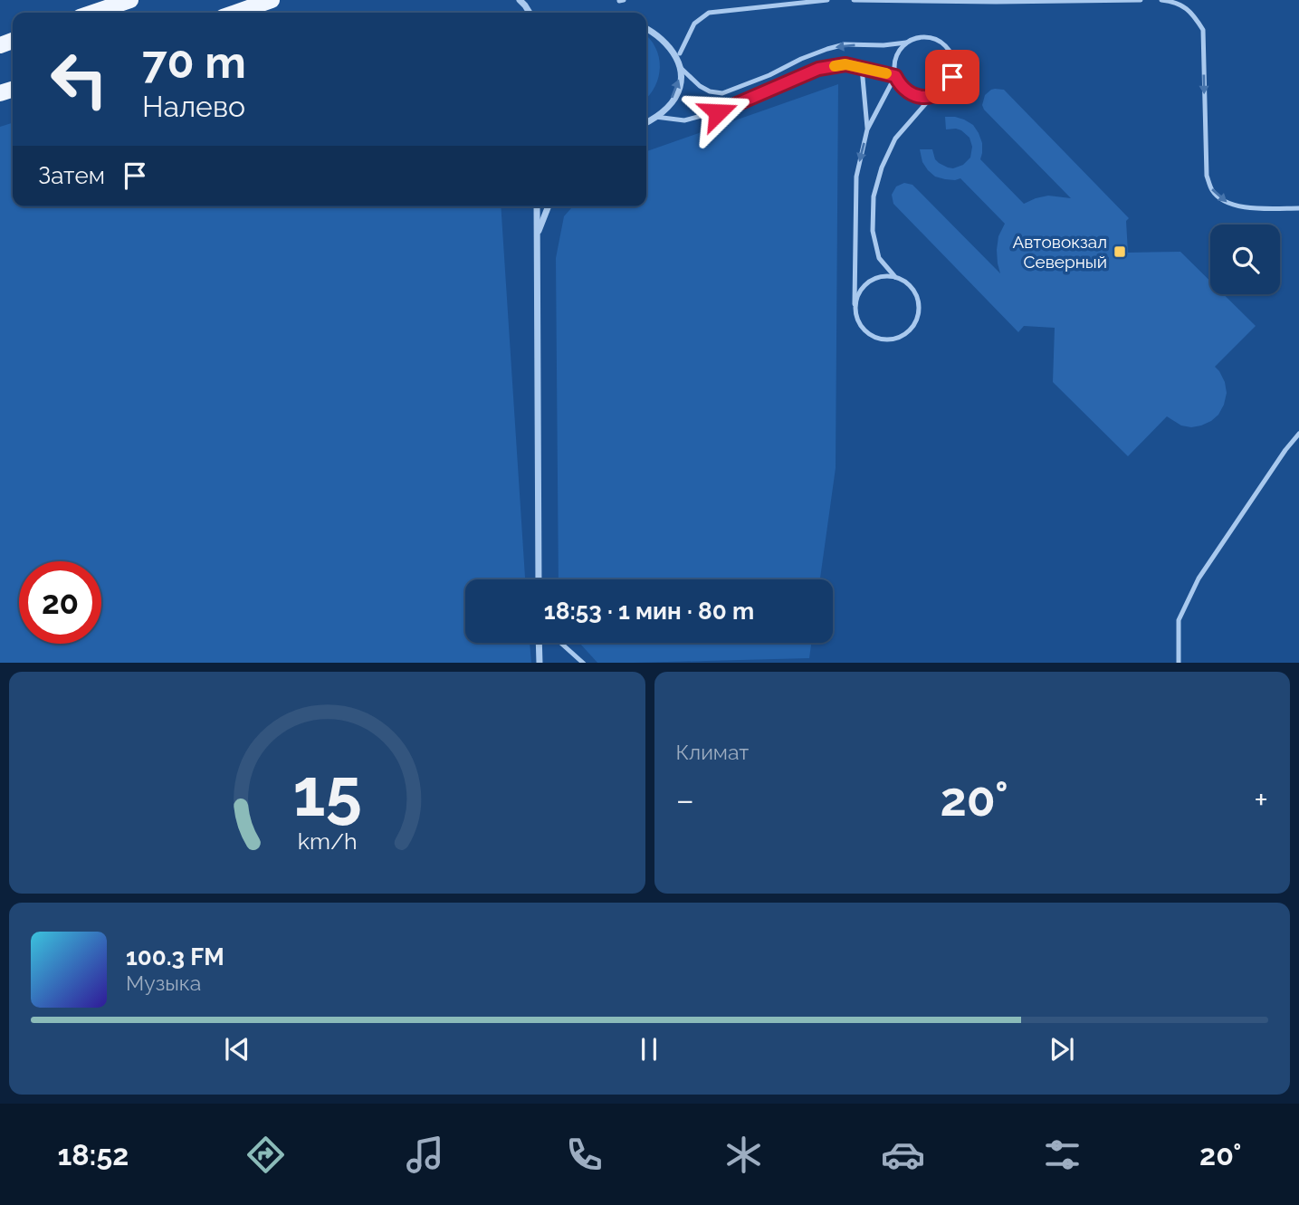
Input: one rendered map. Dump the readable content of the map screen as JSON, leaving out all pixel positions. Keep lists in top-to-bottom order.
{
  "places": {
    "transit": ["Автовокзал Северный"]
  },
  "page": {
    "turn": ["70 m", "Налево"],
    "then": "Затем",
    "limit": "20",
    "trip": "18:53 · 1 мин · 80 m",
    "tile": "Климат",
    "heat": ["−", "20°", "+"],
    "song": ["100.3 FM", "Музыка"],
    "tabs": ["18:52", "20°"],
    "gauge": ["15", "km/h"]
  }
}
